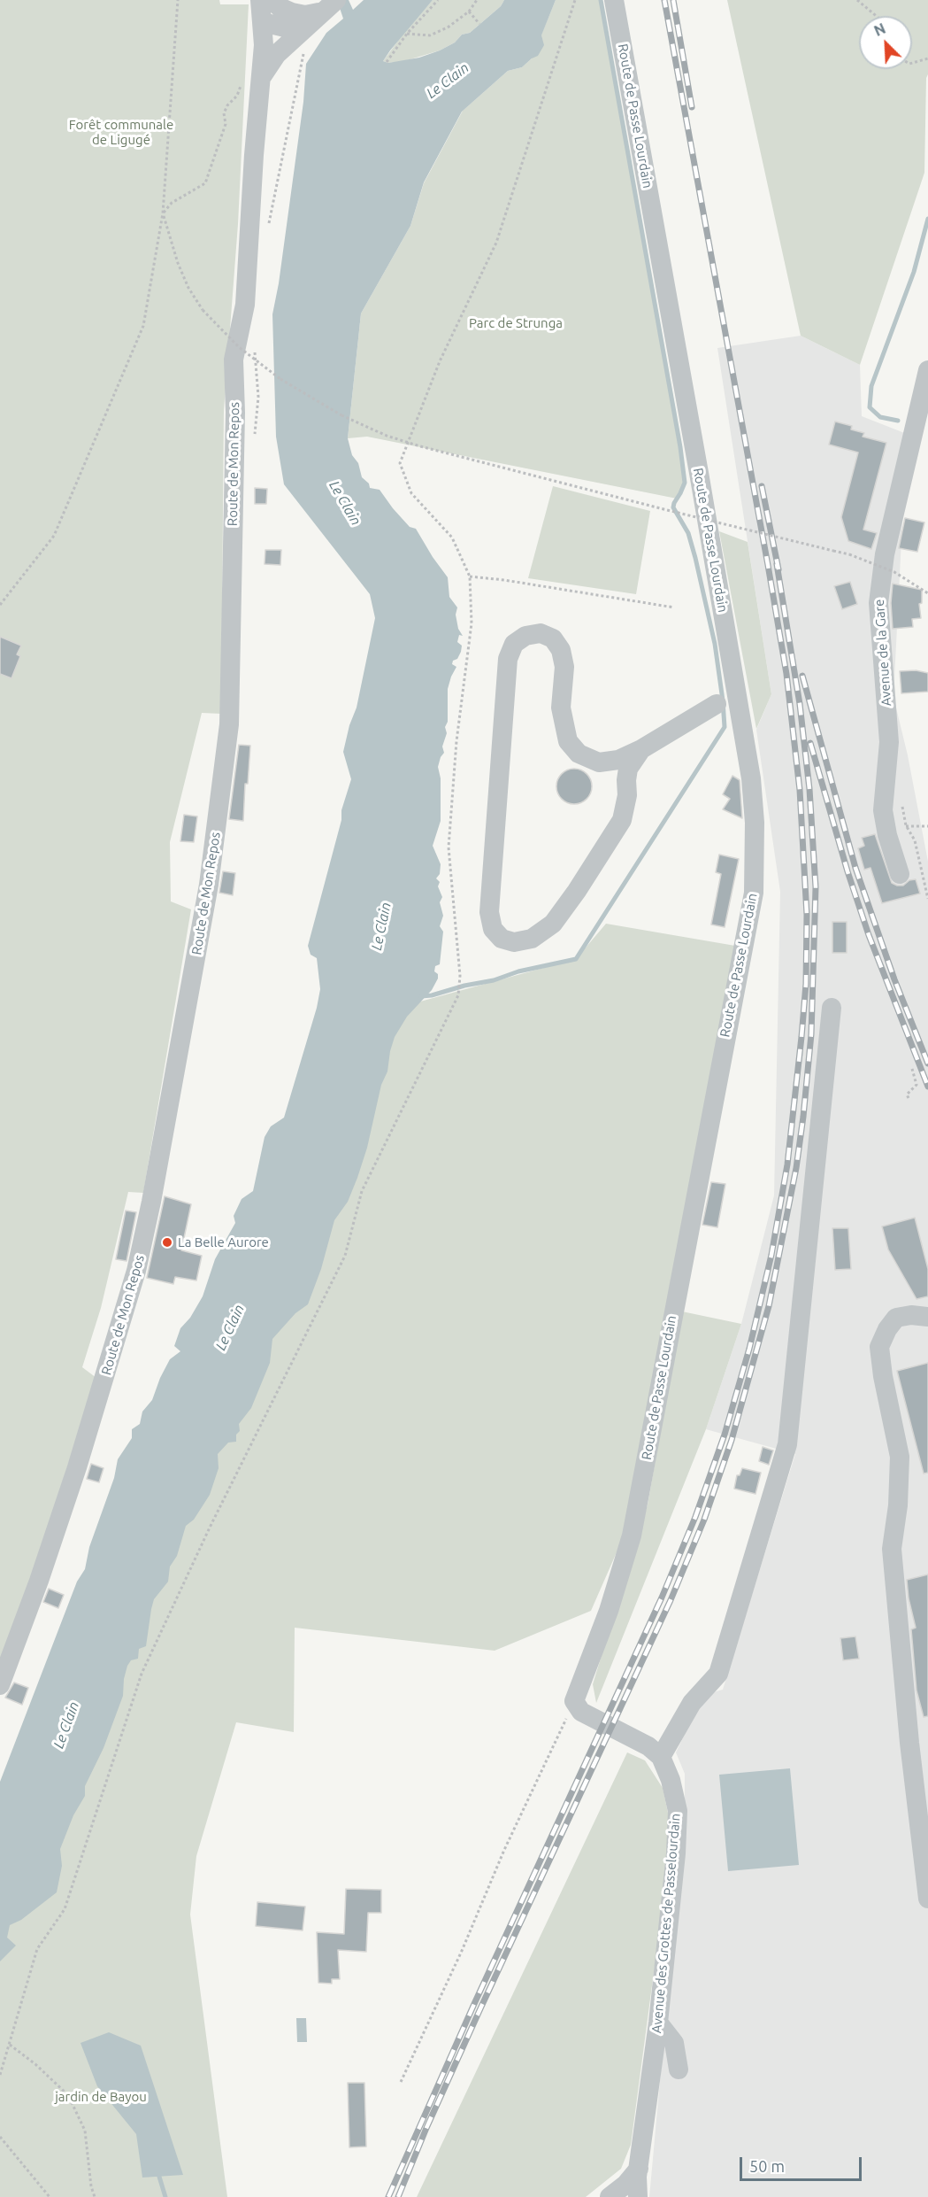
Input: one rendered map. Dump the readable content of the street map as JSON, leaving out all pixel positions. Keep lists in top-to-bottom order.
{
  "streets": {
    "street": [
      "Route de Passe Lourdain",
      "Route de Mon Repos",
      "Avenue de la Gare",
      "Avenue des Grottes de Passelourdain"
    ]
  },
  "water": ["Le Clain"],
  "parks": ["Forêt communale de Ligugé", "Parc de Strunga", "jardin de Bayou"],
  "places": ["La Belle Aurore"],
  "scale_bar": "50 m",
  "north": "top left"
}
